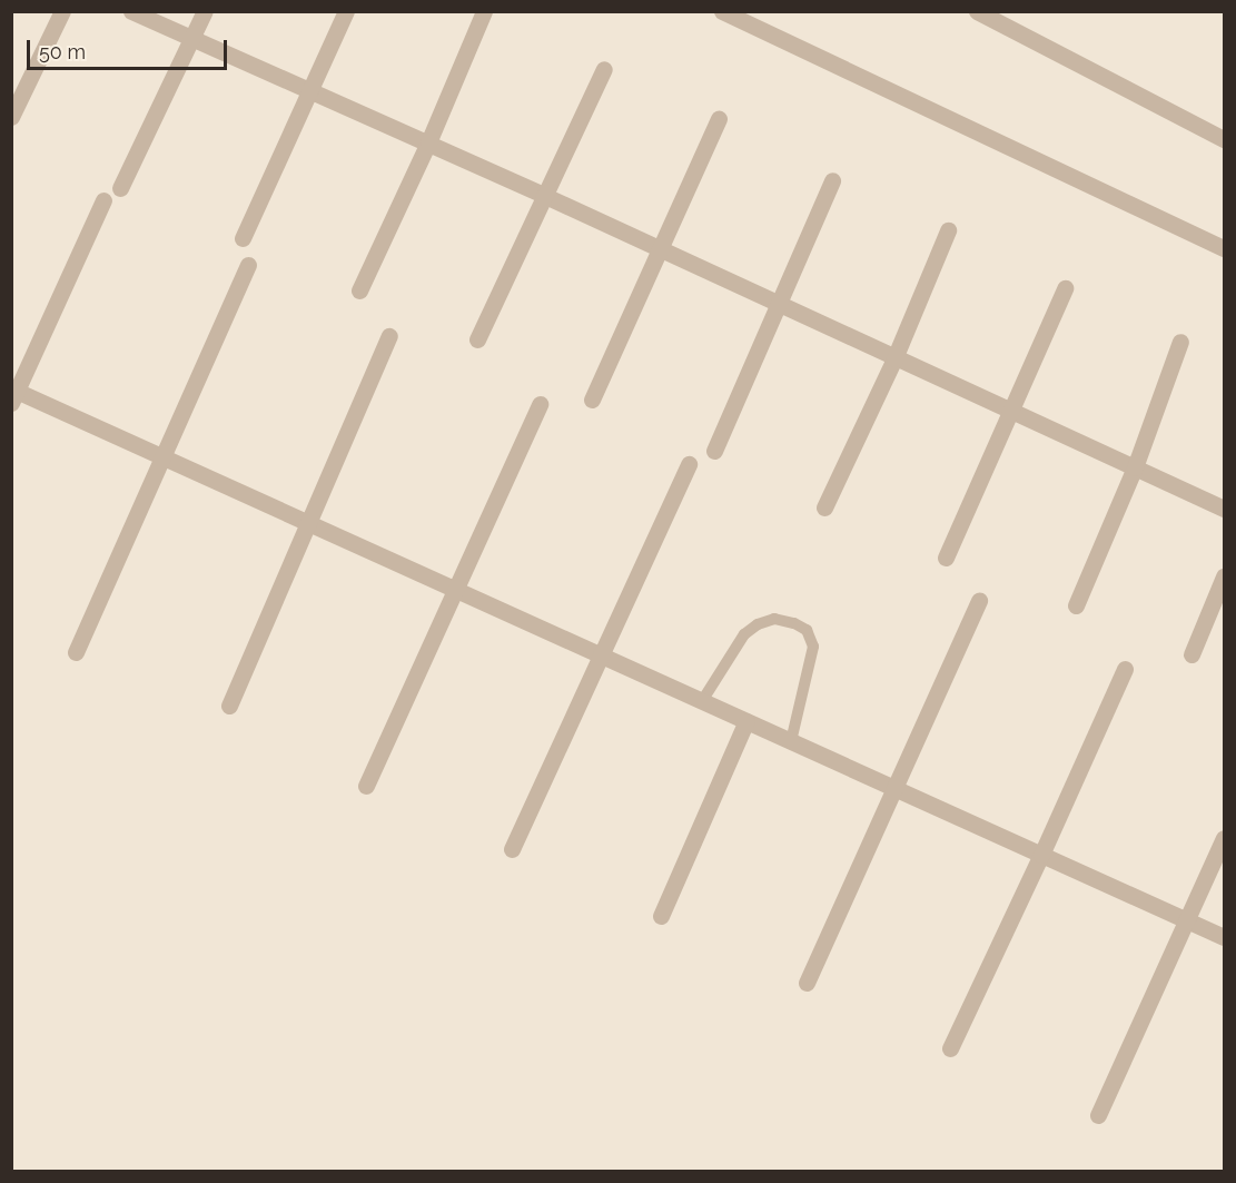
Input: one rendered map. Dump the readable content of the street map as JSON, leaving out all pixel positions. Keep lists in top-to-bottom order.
{
  "scale_bar": "50 m"
}
